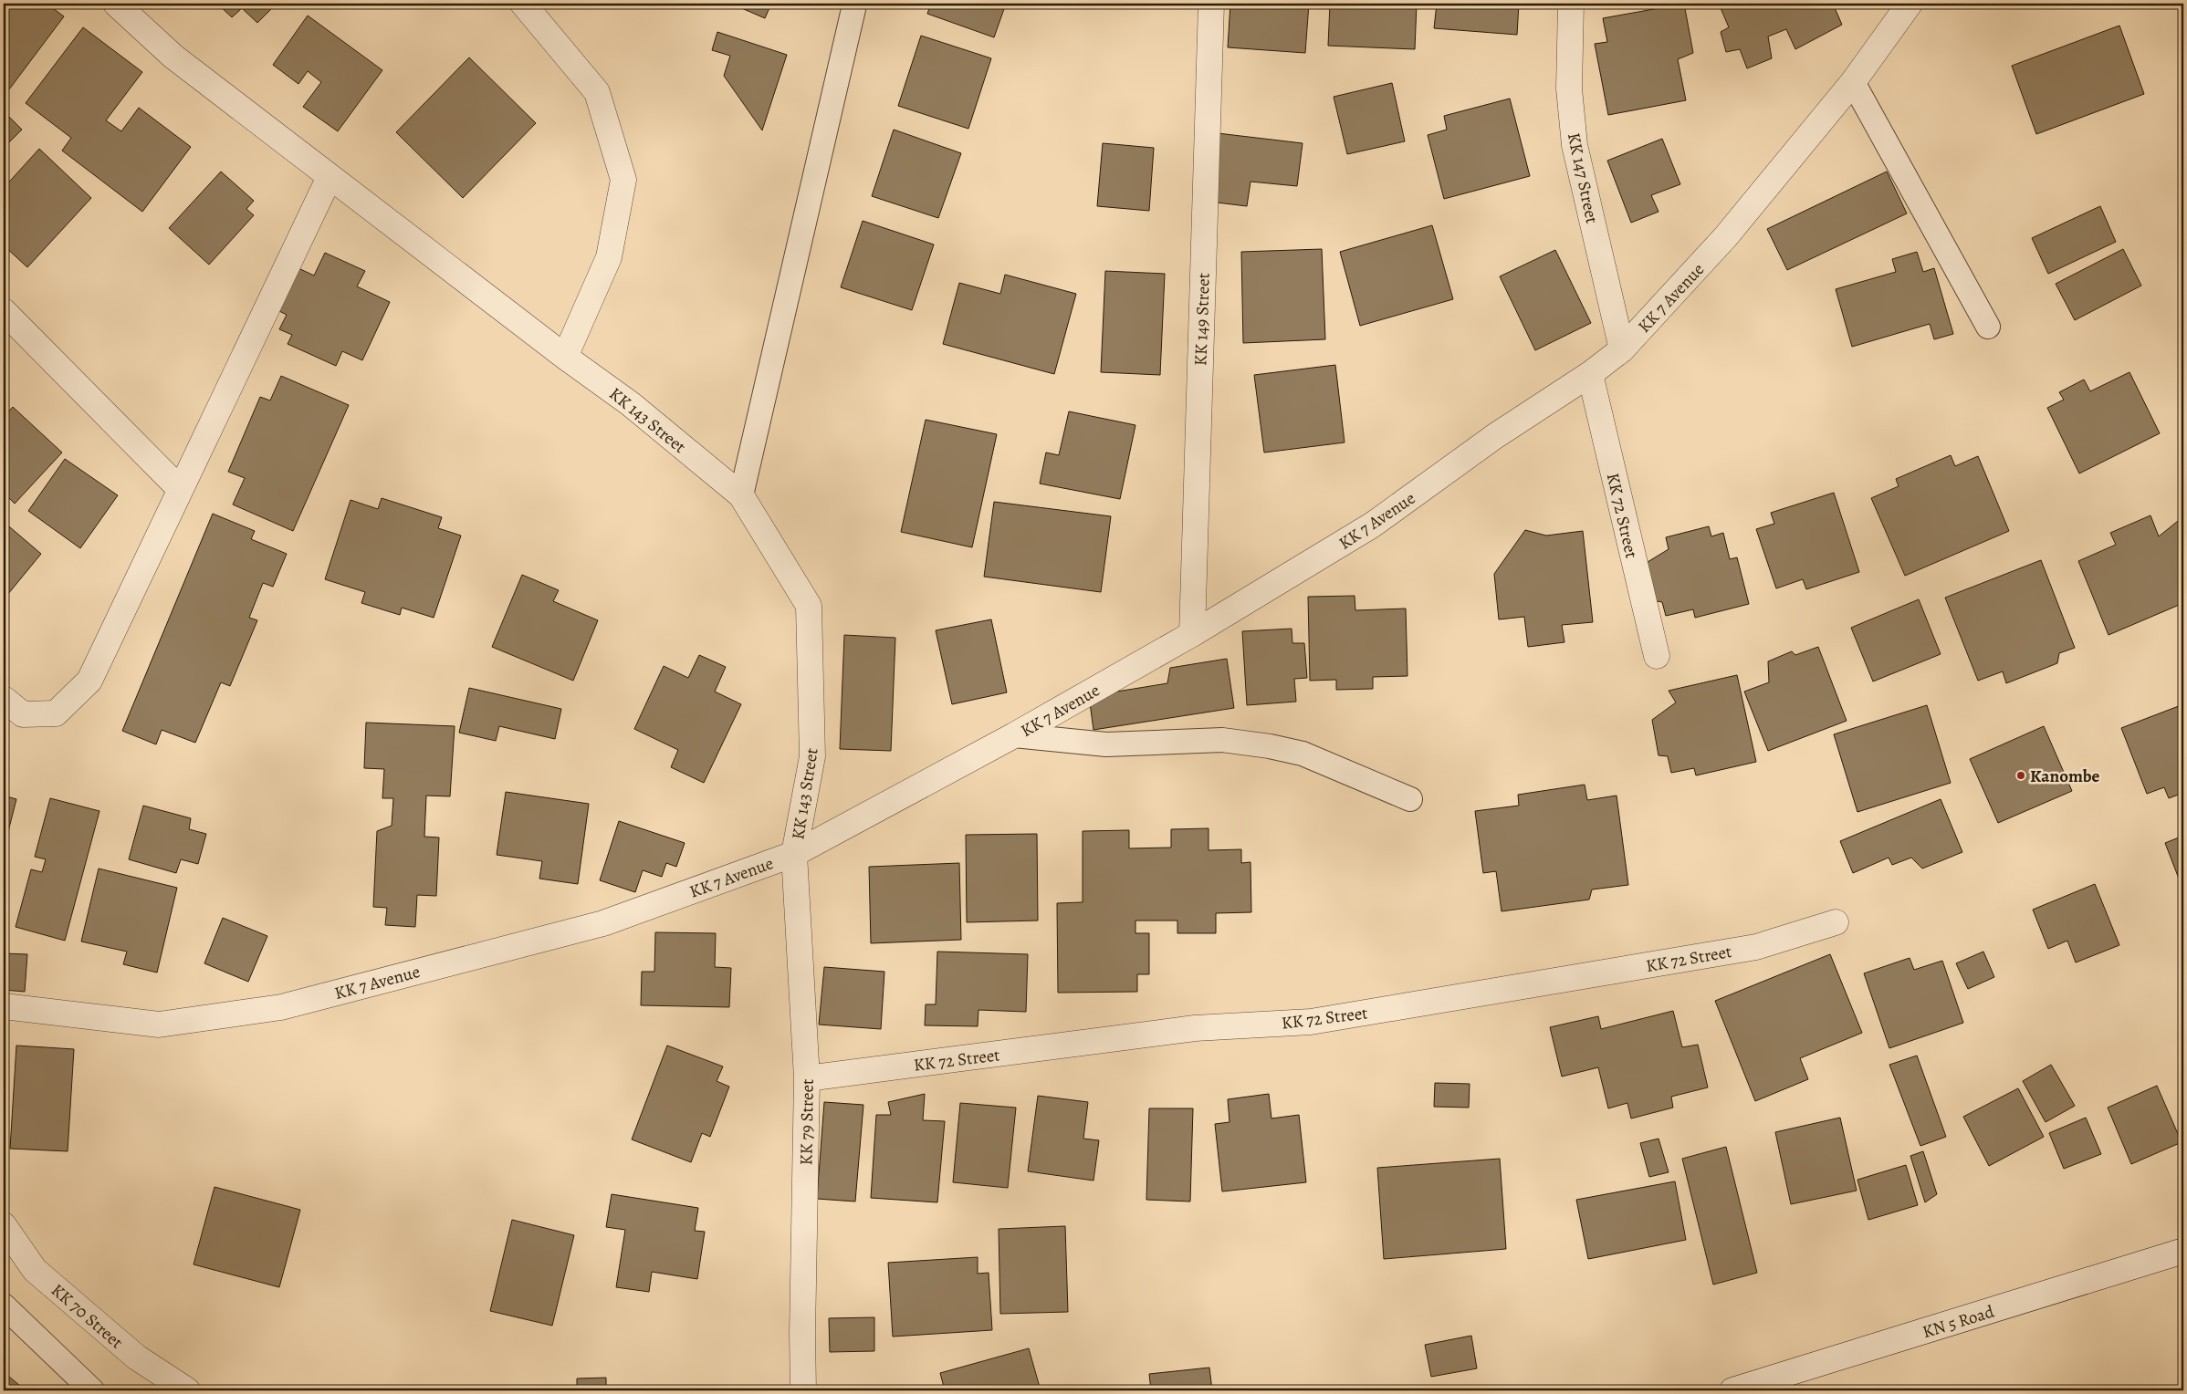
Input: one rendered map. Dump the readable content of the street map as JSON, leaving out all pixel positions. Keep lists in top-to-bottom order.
{
  "streets": {
    "street": [
      "KK 147 Street",
      "KK 7 Avenue",
      "KK 149 Street",
      "KK 143 Street",
      "KK 72 Street",
      "KK 79 Street",
      "KK 70 Street",
      "KN 5 Road"
    ]
  },
  "crossings": [
    ["KK 147 Street", "KK 7 Avenue"],
    ["KK 7 Avenue", "KK 149 Street"],
    ["KK 7 Avenue", "KK 143 Street"],
    ["KK 7 Avenue", "KK 72 Street"],
    ["KK 7 Avenue", "KK 79 Street"],
    ["KK 143 Street", "KK 79 Street"],
    ["KK 72 Street", "KK 79 Street"]
  ],
  "places": ["Kanombe"]
}
